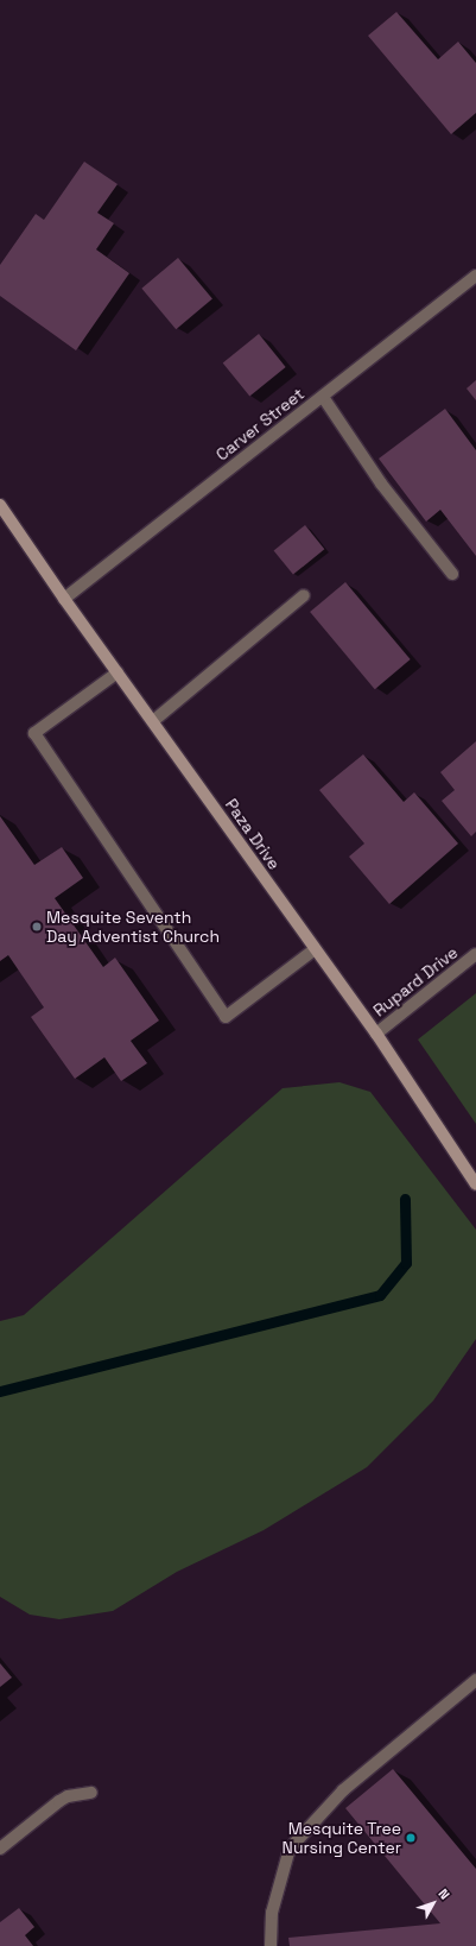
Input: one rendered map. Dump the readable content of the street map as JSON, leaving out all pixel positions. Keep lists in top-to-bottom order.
{
  "streets": {
    "street": ["Carver Street", "Paza Drive", "Rupard Drive"]
  },
  "crossings": [
    ["Carver Street", "Paza Drive"],
    ["Paza Drive", "Rupard Drive"]
  ],
  "places": ["Mesquite Seventh Day Adventist Church", "Mesquite Tree Nursing Center"],
  "north": "top right"
}
